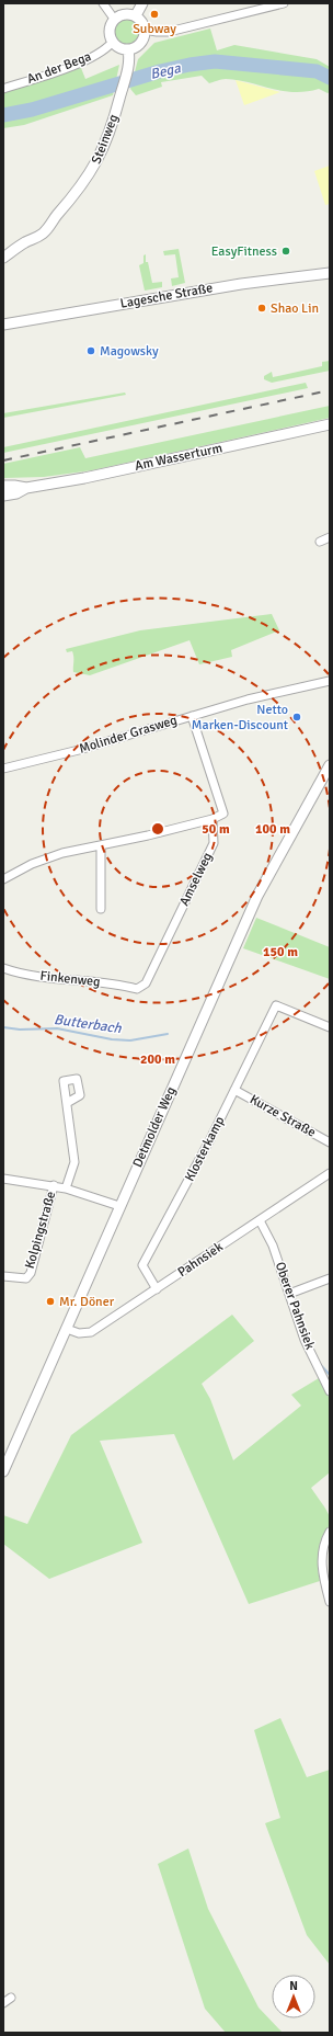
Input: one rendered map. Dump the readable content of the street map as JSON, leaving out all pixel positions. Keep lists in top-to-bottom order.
{
  "streets": {
    "street": [
      "An der Bega",
      "Steinweg",
      "Lagesche Straße",
      "Am Wasserturm",
      "Molinder Grasweg",
      "Amselweg",
      "Finkenweg",
      "Kurze Straße",
      "Detmolder Weg",
      "Klosterkamp",
      "Kolpingstraße",
      "Pahnsiek",
      "Oberer Pahnsiek"
    ]
  },
  "crossings": [
    ["An der Bega", "Steinweg"],
    ["Amselweg", "Finkenweg"],
    ["Kurze Straße", "Klosterkamp"],
    ["Detmolder Weg", "Pahnsiek"],
    ["Klosterkamp", "Pahnsiek"],
    ["Pahnsiek", "Oberer Pahnsiek"]
  ],
  "water": ["Bega", "Butterbach"],
  "places": [
    "Subway",
    "EasyFitness",
    "Shao Lin",
    "Magowsky",
    "Netto Marken-Discount",
    "Mr. Döner"
  ],
  "north": "top",
  "rings": [
    "50 m",
    "100 m",
    "150 m",
    "200 m"
  ]
}
